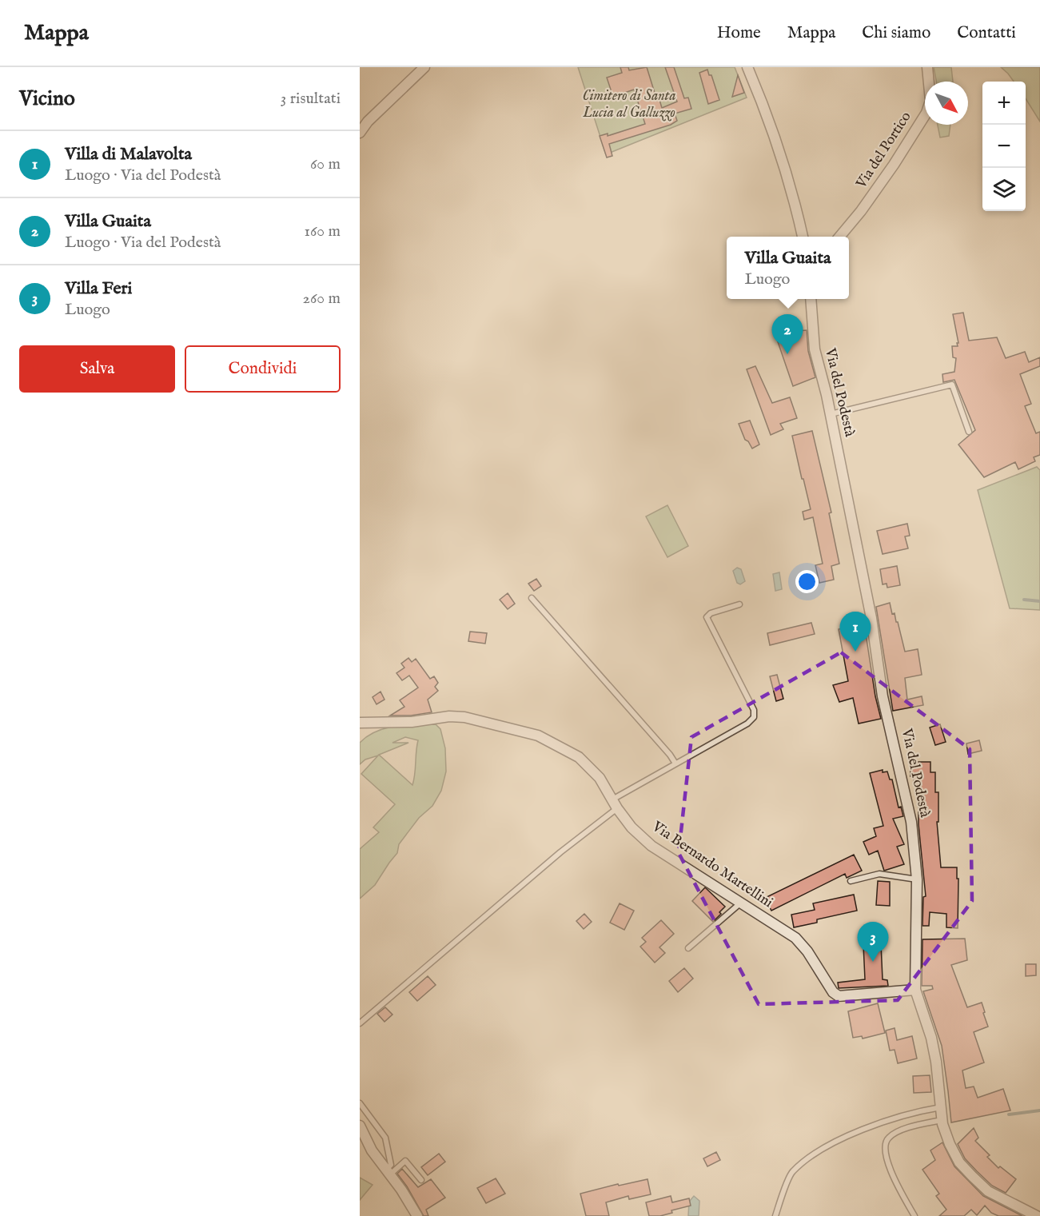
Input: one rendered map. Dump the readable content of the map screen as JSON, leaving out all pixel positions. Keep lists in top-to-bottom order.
{
  "streets": {
    "street": ["Via del Portico", "Via del Podestà", "Via Bernardo Martellini"]
  },
  "crossings": [
    ["Via del Podestà", "Via Bernardo Martellini"]
  ],
  "parks": ["Cimitero di Santa Lucia al Galluzzo"],
  "north": "bottom right",
  "page": {
    "header": "Mappa",
    "nav": [
      "Home",
      "Mappa",
      "Chi siamo",
      "Contatti"
    ],
    "heading": ["Vicino", "3 risultati"],
    "map_buttons": ["+", "−"],
    "list": [
      {
        "mark": "1",
        "name": "Villa di Malavolta",
        "note": "Luogo · Via del Podestà",
        "value": "60 m"
      },
      {
        "mark": "2",
        "name": "Villa Guaita",
        "note": "Luogo · Via del Podestà",
        "value": "160 m"
      },
      {
        "mark": "3",
        "name": "Villa Feri",
        "note": "Luogo",
        "value": "260 m"
      }
    ],
    "popup": ["Villa Guaita", "Luogo"],
    "pins": ["2", "1", "3"],
    "buttons": ["Salva", "Condividi"]
  }
}
